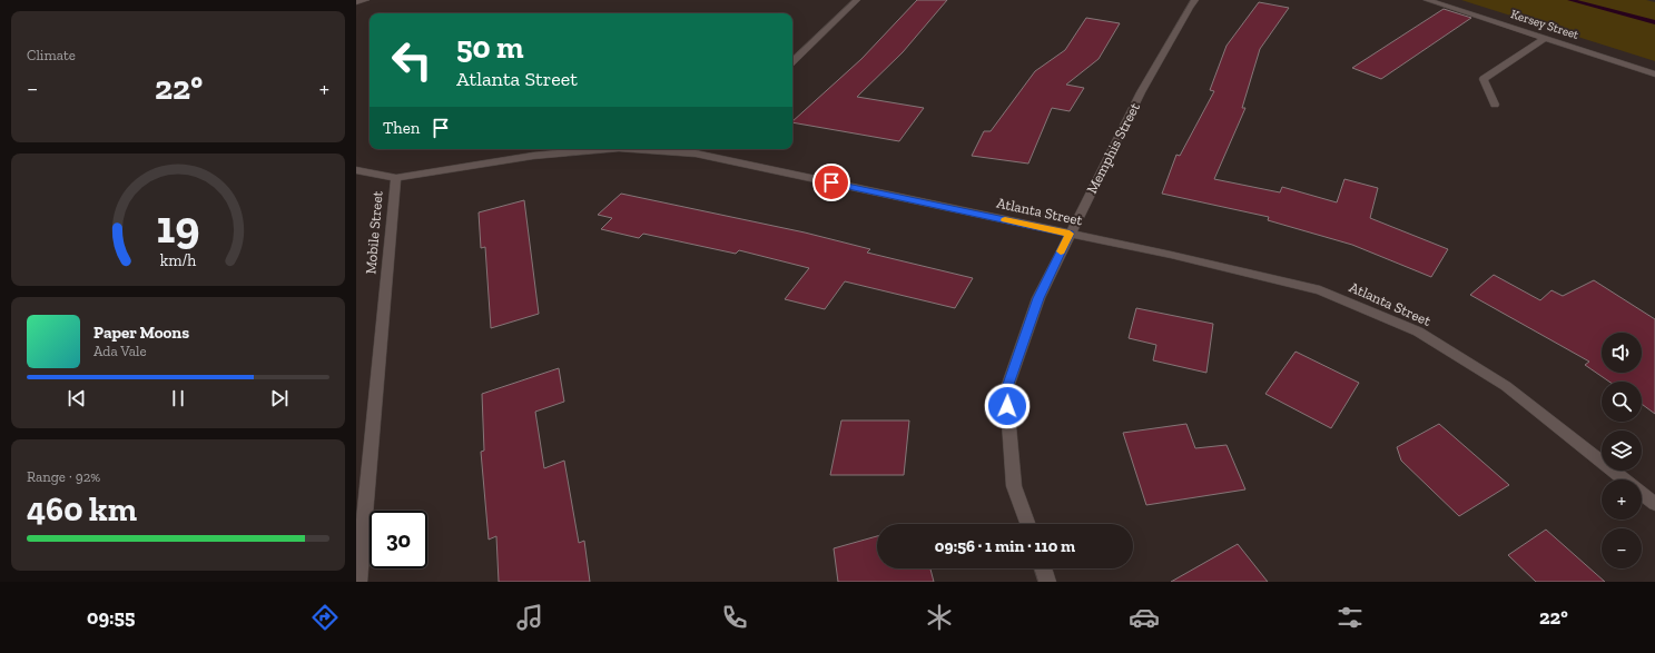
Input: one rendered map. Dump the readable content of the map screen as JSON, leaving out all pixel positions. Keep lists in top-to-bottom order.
{
  "streets": {
    "street": [
      "Kersey Street",
      "Memphis Street",
      "Atlanta Street",
      "Mobile Street"
    ]
  },
  "crossings": [
    ["Memphis Street", "Atlanta Street"],
    ["Atlanta Street", "Mobile Street"]
  ],
  "page": {
    "tile": [
      "Climate",
      ["Range · 92%", "460 km"]
    ],
    "turn": ["50 m", "Atlanta Street"],
    "heat": ["−", "22°", "+"],
    "then": "Then",
    "song": ["Paper Moons", "Ada Vale"],
    "map_buttons": ["+", "−"],
    "limit": "30",
    "trip": "09:56 · 1 min · 110 m",
    "tabs": ["09:55", "22°"],
    "gauge": ["19", "km/h"]
  }
}
